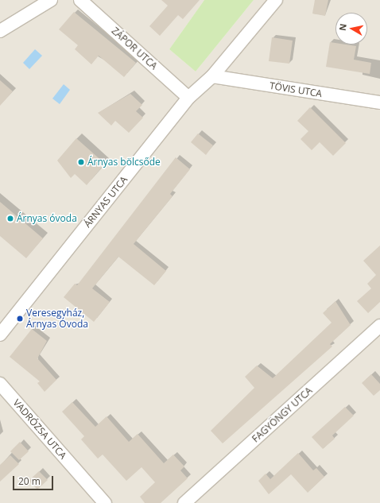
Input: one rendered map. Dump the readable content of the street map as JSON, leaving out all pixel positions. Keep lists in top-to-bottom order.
{
  "streets": {
    "street": [
      "ZÁPOR UTCA",
      "TÖVIS UTCA",
      "ÁRNYAS UTCA",
      "FAGYÖNGY UTCA",
      "VADRÓZSA UTCA"
    ]
  },
  "crossings": [
    ["ZÁPOR UTCA", "ÁRNYAS UTCA"],
    ["TÖVIS UTCA", "ÁRNYAS UTCA"]
  ],
  "places": ["Árnyas bölcsőde", "Árnyas óvoda", "Veresegyház, Árnyas Óvoda"],
  "scale_bar": "20 m",
  "north": "left"
}
